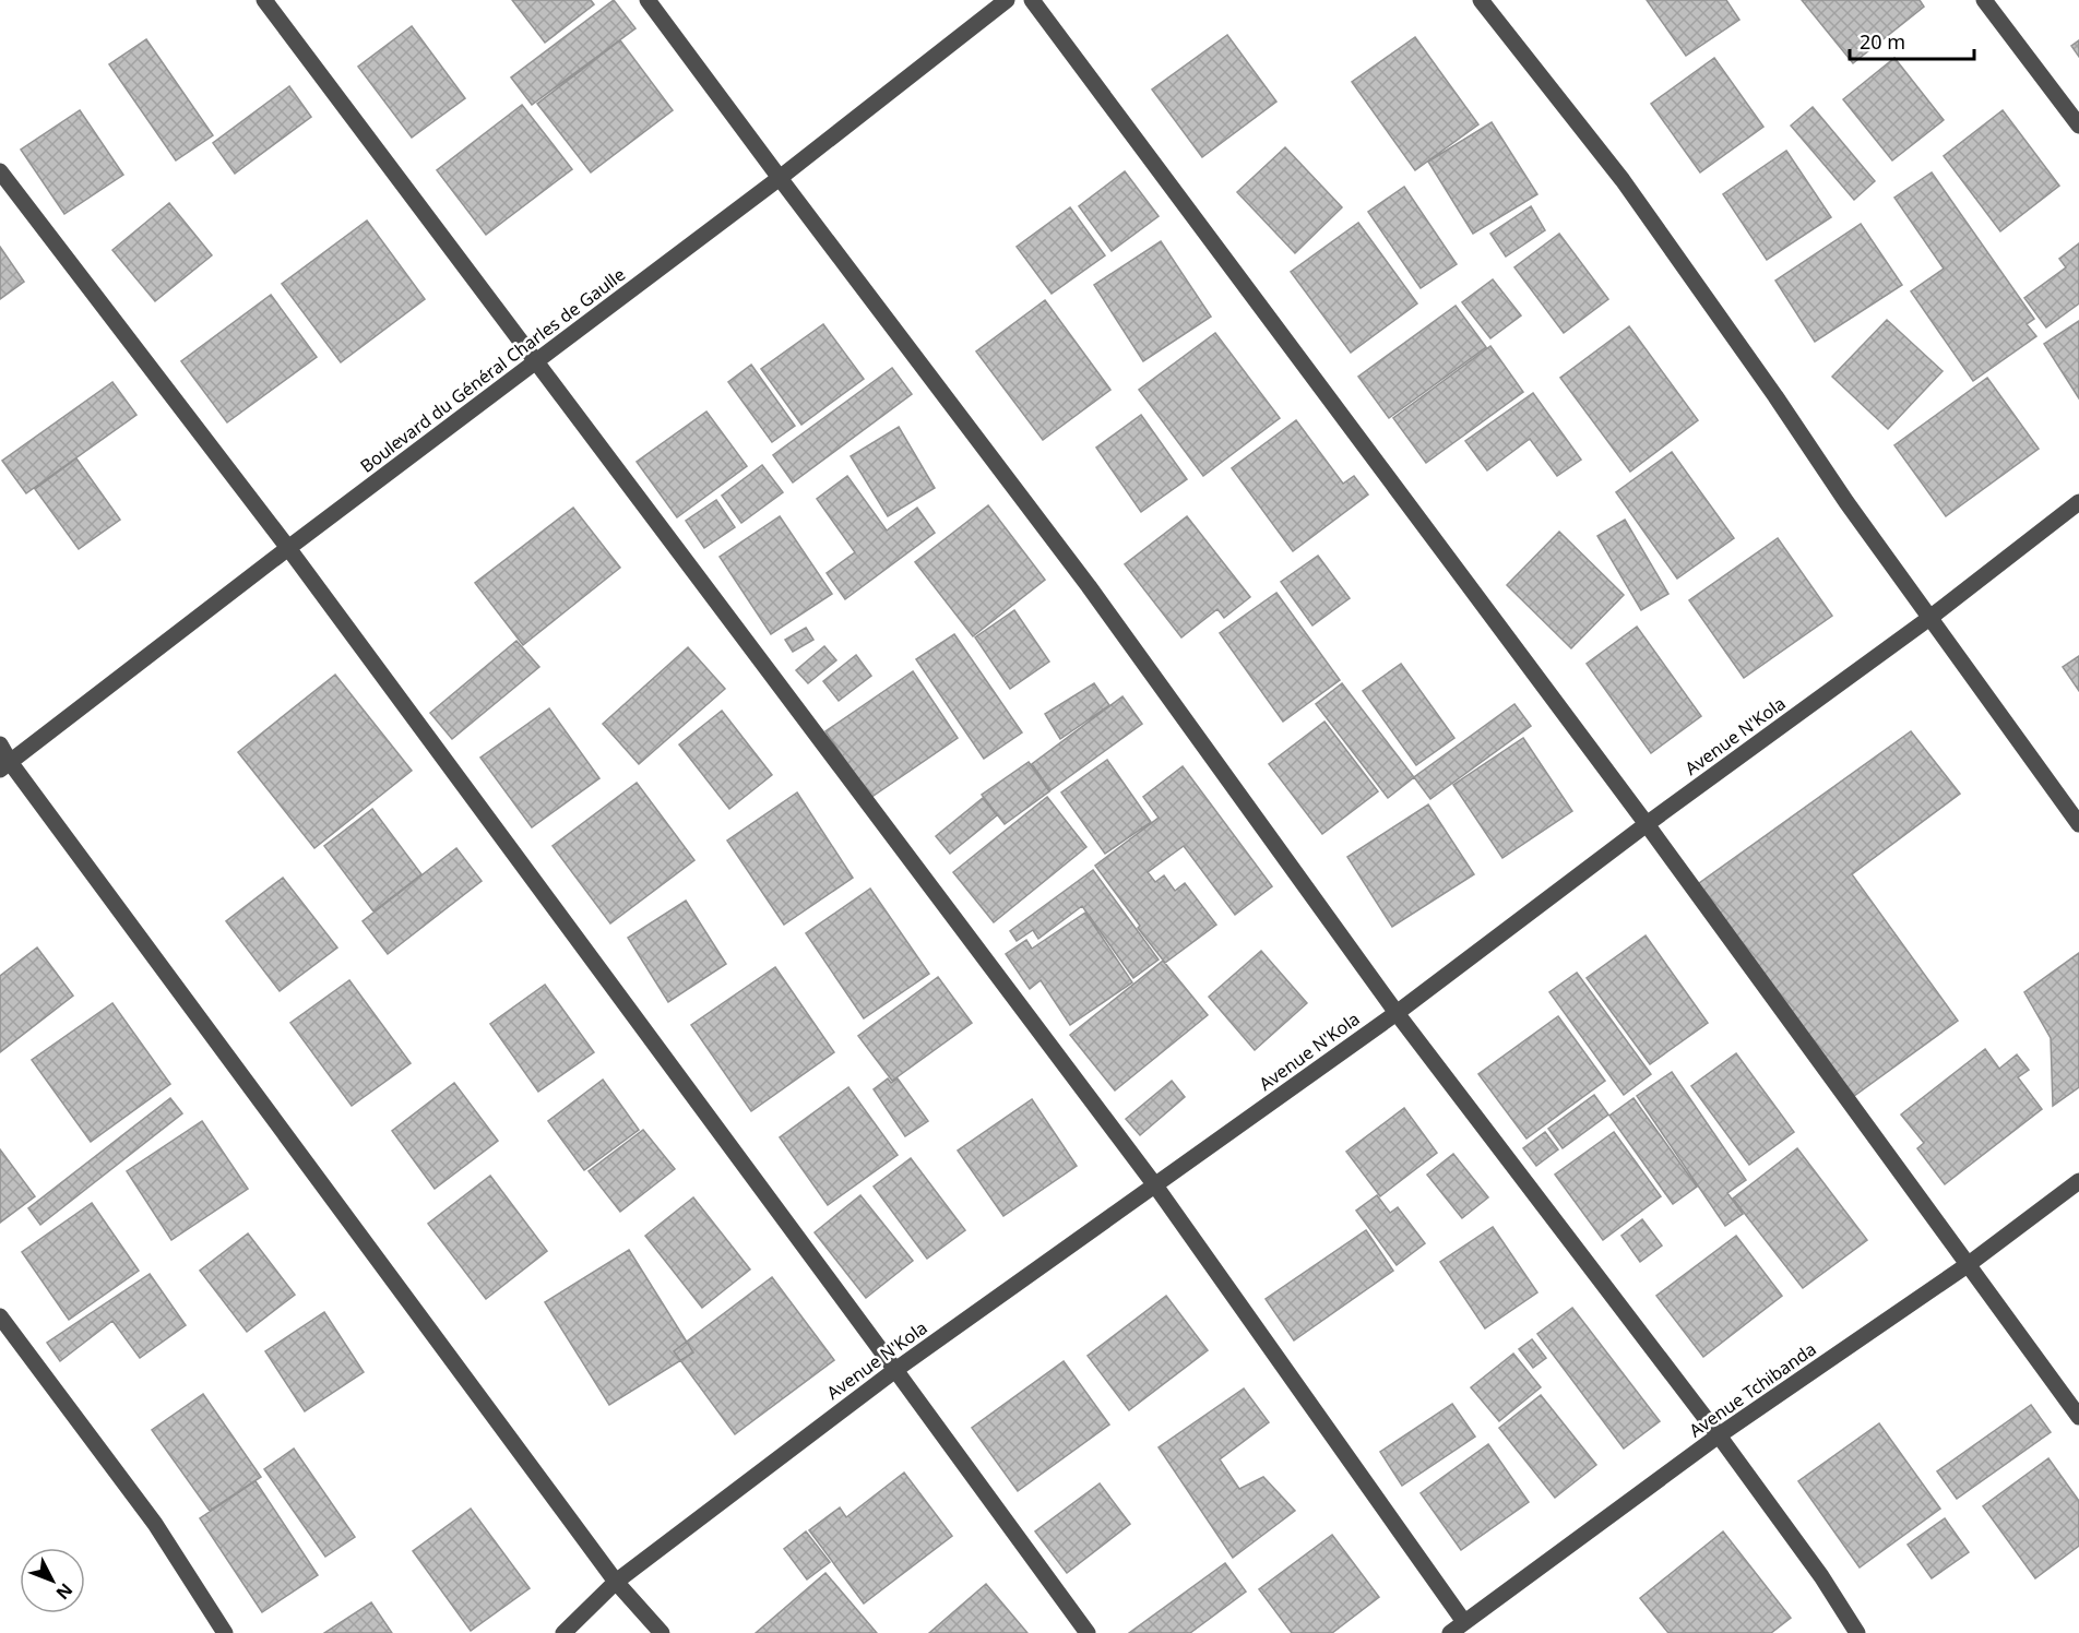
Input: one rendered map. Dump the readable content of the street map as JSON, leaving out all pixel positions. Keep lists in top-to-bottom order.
{
  "streets": {
    "street": ["Boulevard du Général Charles de Gaulle", "Avenue N'Kola", "Avenue Tchibanda"]
  },
  "scale_bar": "20 m",
  "north": "bottom right"
}
